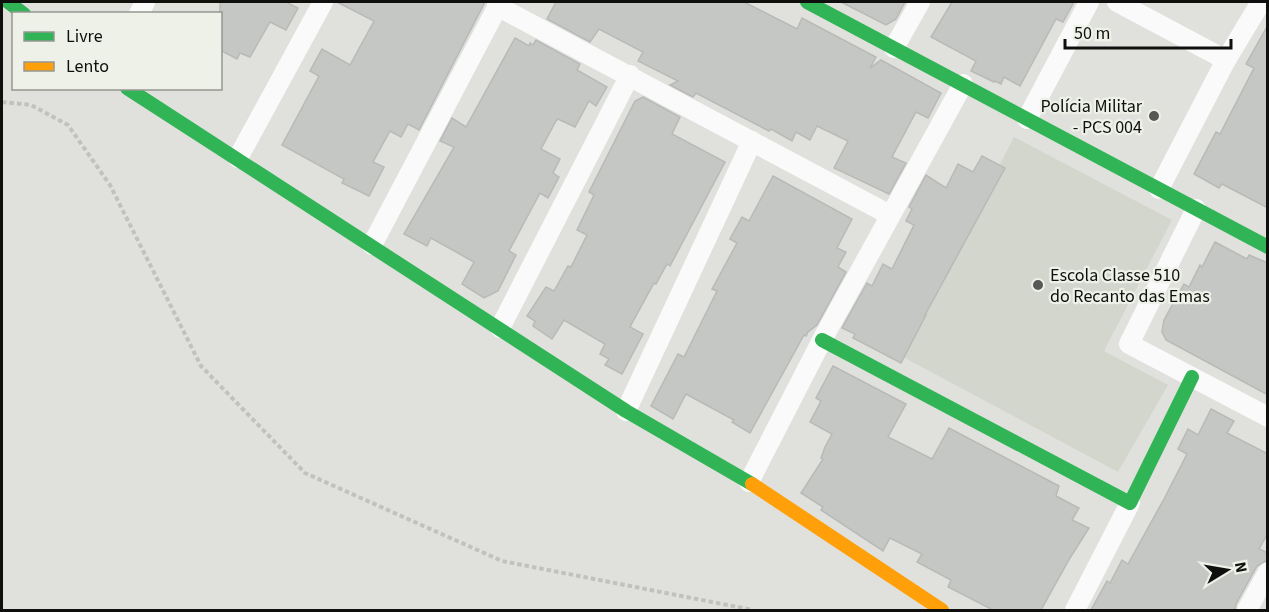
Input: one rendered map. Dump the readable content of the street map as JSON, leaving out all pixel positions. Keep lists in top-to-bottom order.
{
  "places": ["Polícia Militar - PCS 004", "Escola Classe 510 do Recanto das Emas"],
  "legend": ["Livre", "Lento"],
  "scale_bar": "50 m",
  "north": "right"
}
